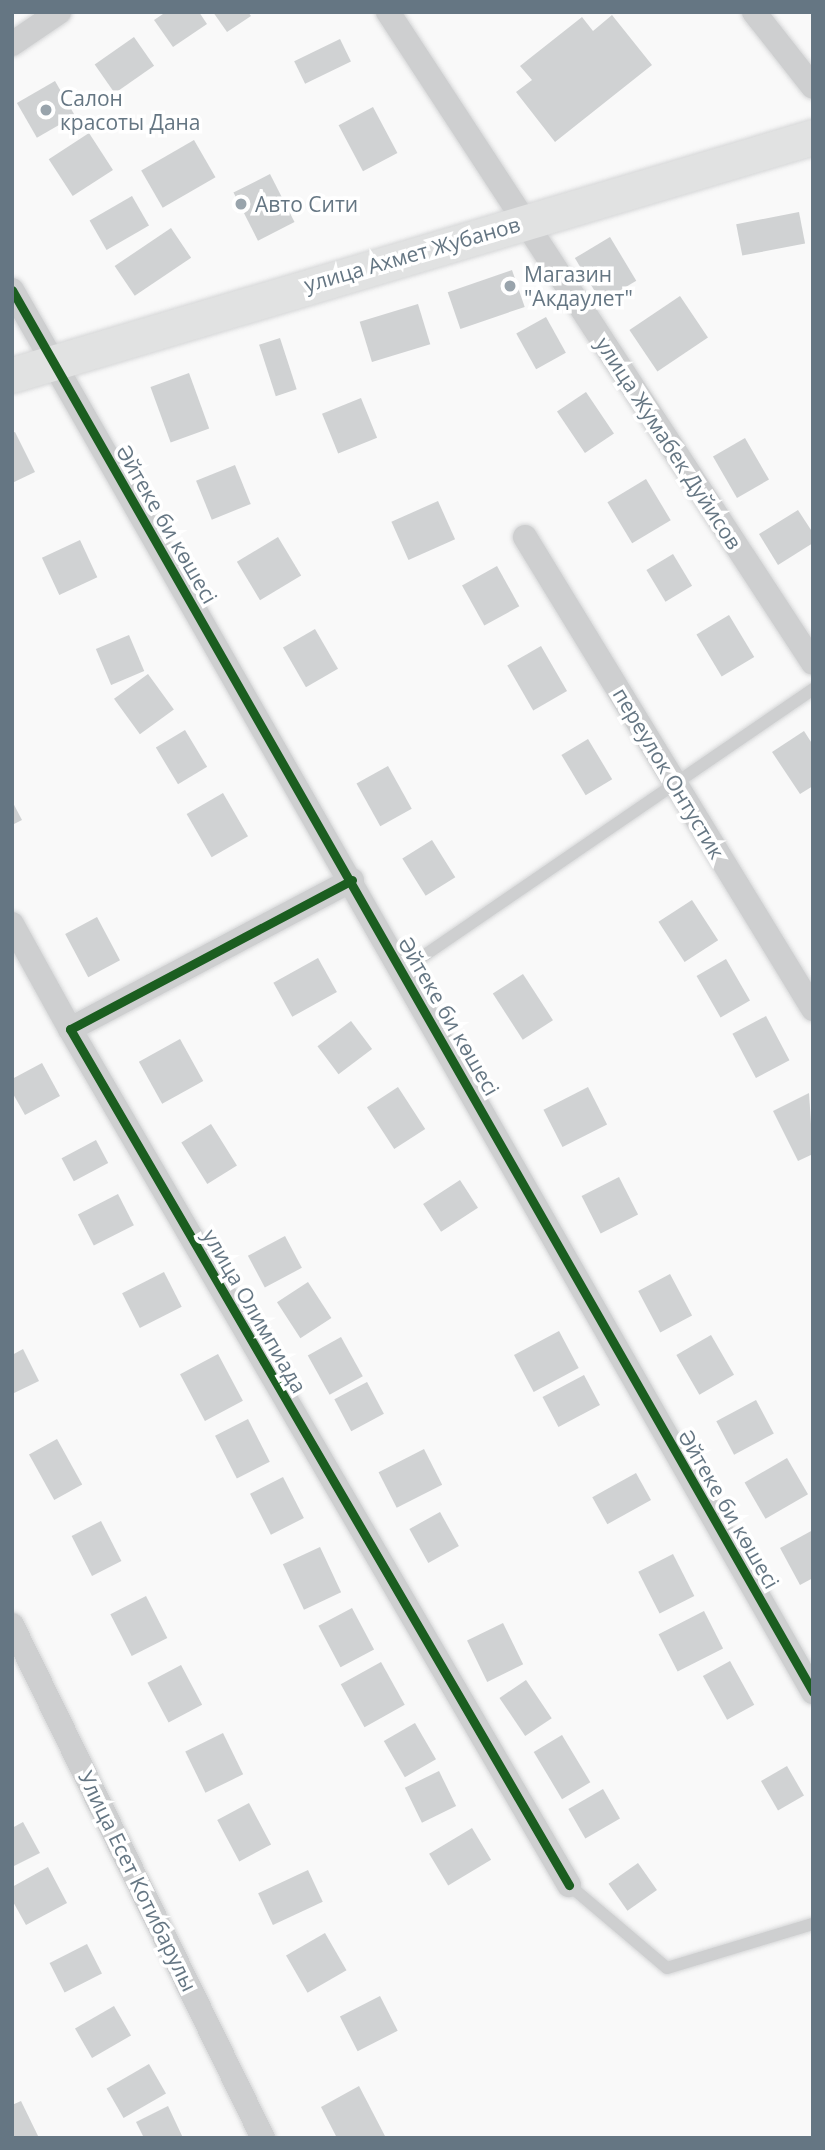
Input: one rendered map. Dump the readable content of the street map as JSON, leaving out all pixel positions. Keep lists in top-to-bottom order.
{
  "streets": {
    "main road": ["улица Ахмет Жубанов"],
    "street": [
      "улица Жумабек Дуйисов",
      "Әйтеке би көшесі",
      "переулок Онтустик",
      "улица Олимпиада",
      "Улица Есет Котибарулы"
    ]
  },
  "crossings": [
    ["улица Ахмет Жубанов", "улица Жумабек Дуйисов"],
    ["улица Ахмет Жубанов", "Әйтеке би көшесі"]
  ],
  "places": ["Салон красоты Дана", "Авто Сити", "Магазин \"Акдаулет\""]
}
